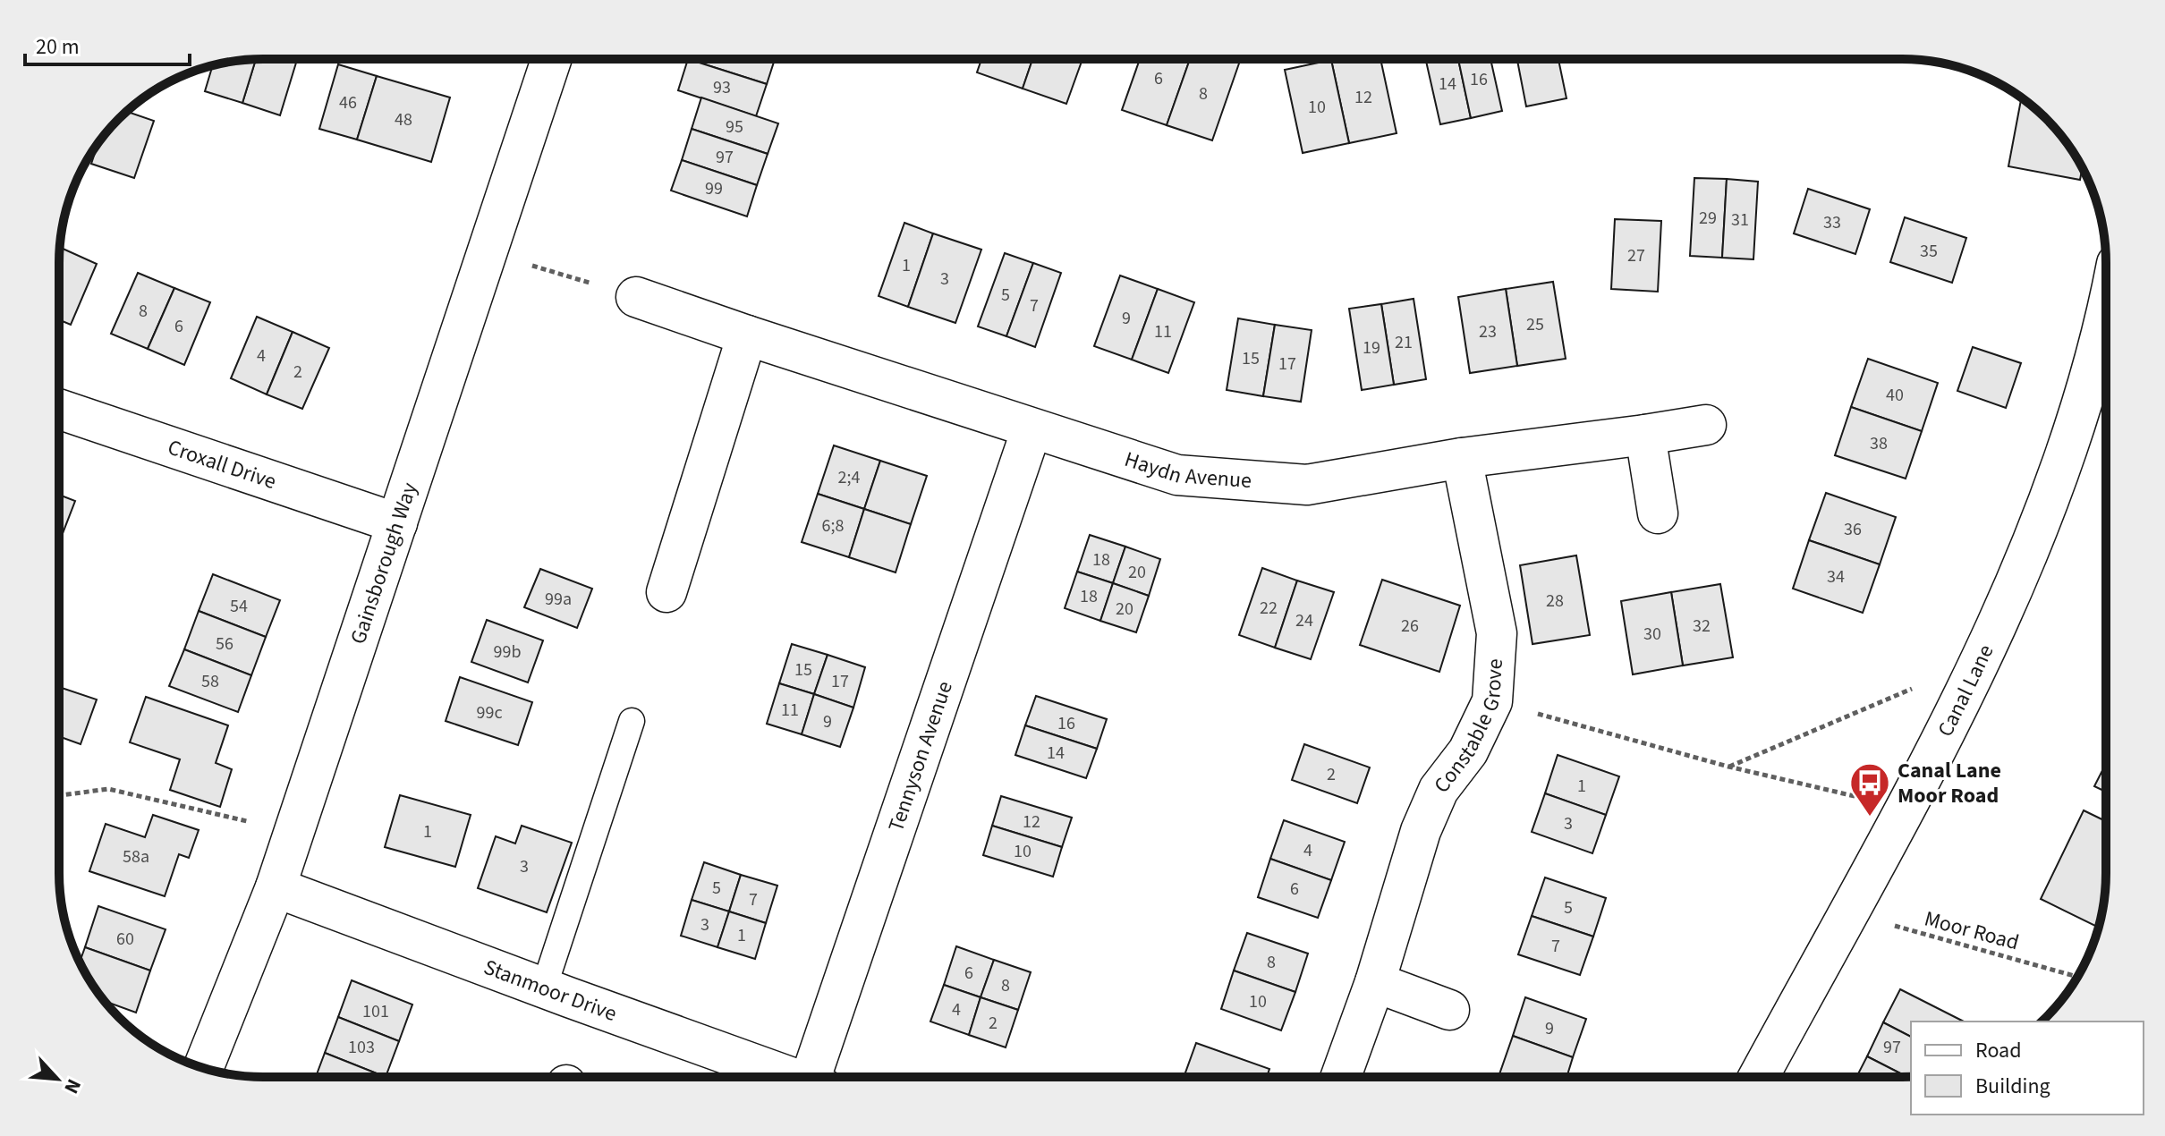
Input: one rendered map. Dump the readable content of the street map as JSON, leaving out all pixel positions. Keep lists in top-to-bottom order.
{
  "streets": {
    "street": [
      "Croxall Drive",
      "Haydn Avenue",
      "Gainsborough Way",
      "Canal Lane",
      "Constable Grove",
      "Tennyson Avenue",
      "Stanmoor Drive"
    ],
    "path": ["Moor Road"]
  },
  "crossings": [
    ["Croxall Drive", "Gainsborough Way"],
    ["Haydn Avenue", "Constable Grove"],
    ["Haydn Avenue", "Tennyson Avenue"],
    ["Gainsborough Way", "Stanmoor Drive"],
    ["Canal Lane", "Moor Road"]
  ],
  "places": {
    "bus stop": ["Canal Lane Moor Road"]
  },
  "house_numbers": [
    "6",
    "16",
    "14",
    "93",
    "8",
    "12",
    "46",
    "10",
    "48",
    "95",
    "97",
    "99",
    "29",
    "31",
    "33",
    "35",
    "27",
    "1",
    "3",
    "5",
    "7",
    "8",
    "9",
    "25",
    "6",
    "11",
    "23",
    "21",
    "19",
    "4",
    "15",
    "17",
    "2",
    "40",
    "38",
    "2;4",
    "6;8",
    "36",
    "18",
    "20",
    "34",
    "18",
    "99a",
    "28",
    "54",
    "22",
    "20",
    "24",
    "26",
    "32",
    "30",
    "56",
    "99b",
    "15",
    "58",
    "17",
    "11",
    "99c",
    "9",
    "16",
    "14",
    "2",
    "1",
    "12",
    "3",
    "1",
    "4",
    "10",
    "58a",
    "3",
    "5",
    "6",
    "7",
    "5",
    "3",
    "1",
    "60",
    "7",
    "8",
    "6",
    "8",
    "10",
    "4",
    "101",
    "2",
    "9",
    "103",
    "97"
  ],
  "legend": ["Road", "Building"],
  "scale_bar": "20 m",
  "north": "bottom right"
}
